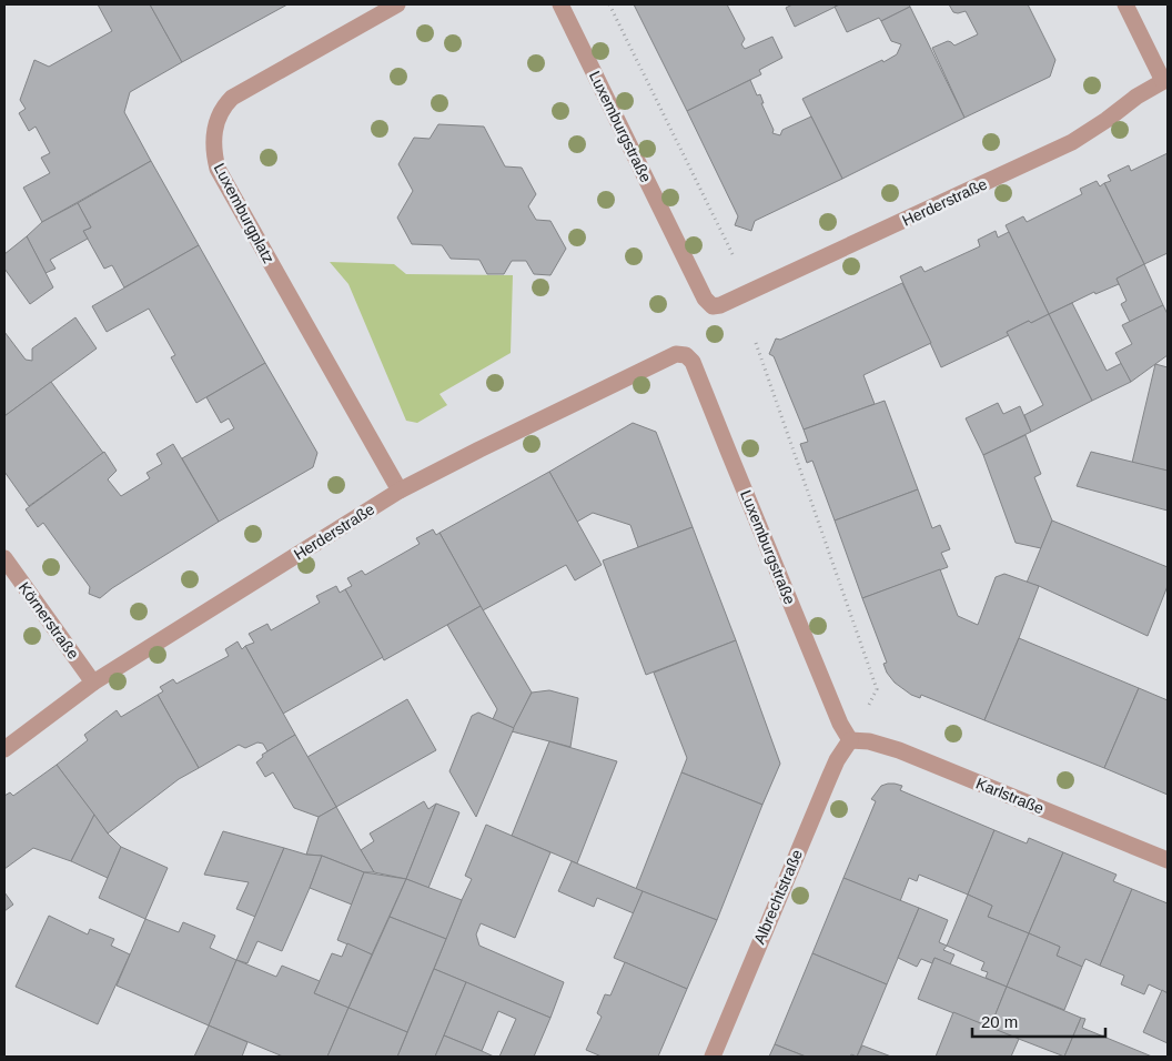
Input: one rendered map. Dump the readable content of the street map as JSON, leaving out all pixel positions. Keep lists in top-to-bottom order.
{
  "streets": {
    "street": [
      "Luxemburgstraße",
      "Herderstraße",
      "Luxemburgplatz",
      "Körnerstraße",
      "Karlstraße",
      "Albrechtstraße"
    ]
  },
  "crossings": [
    ["Luxemburgstraße", "Herderstraße"],
    ["Luxemburgstraße", "Karlstraße"],
    ["Luxemburgstraße", "Albrechtstraße"],
    ["Herderstraße", "Luxemburgplatz"],
    ["Herderstraße", "Körnerstraße"],
    ["Karlstraße", "Albrechtstraße"]
  ],
  "scale_bar": "20 m"
}
